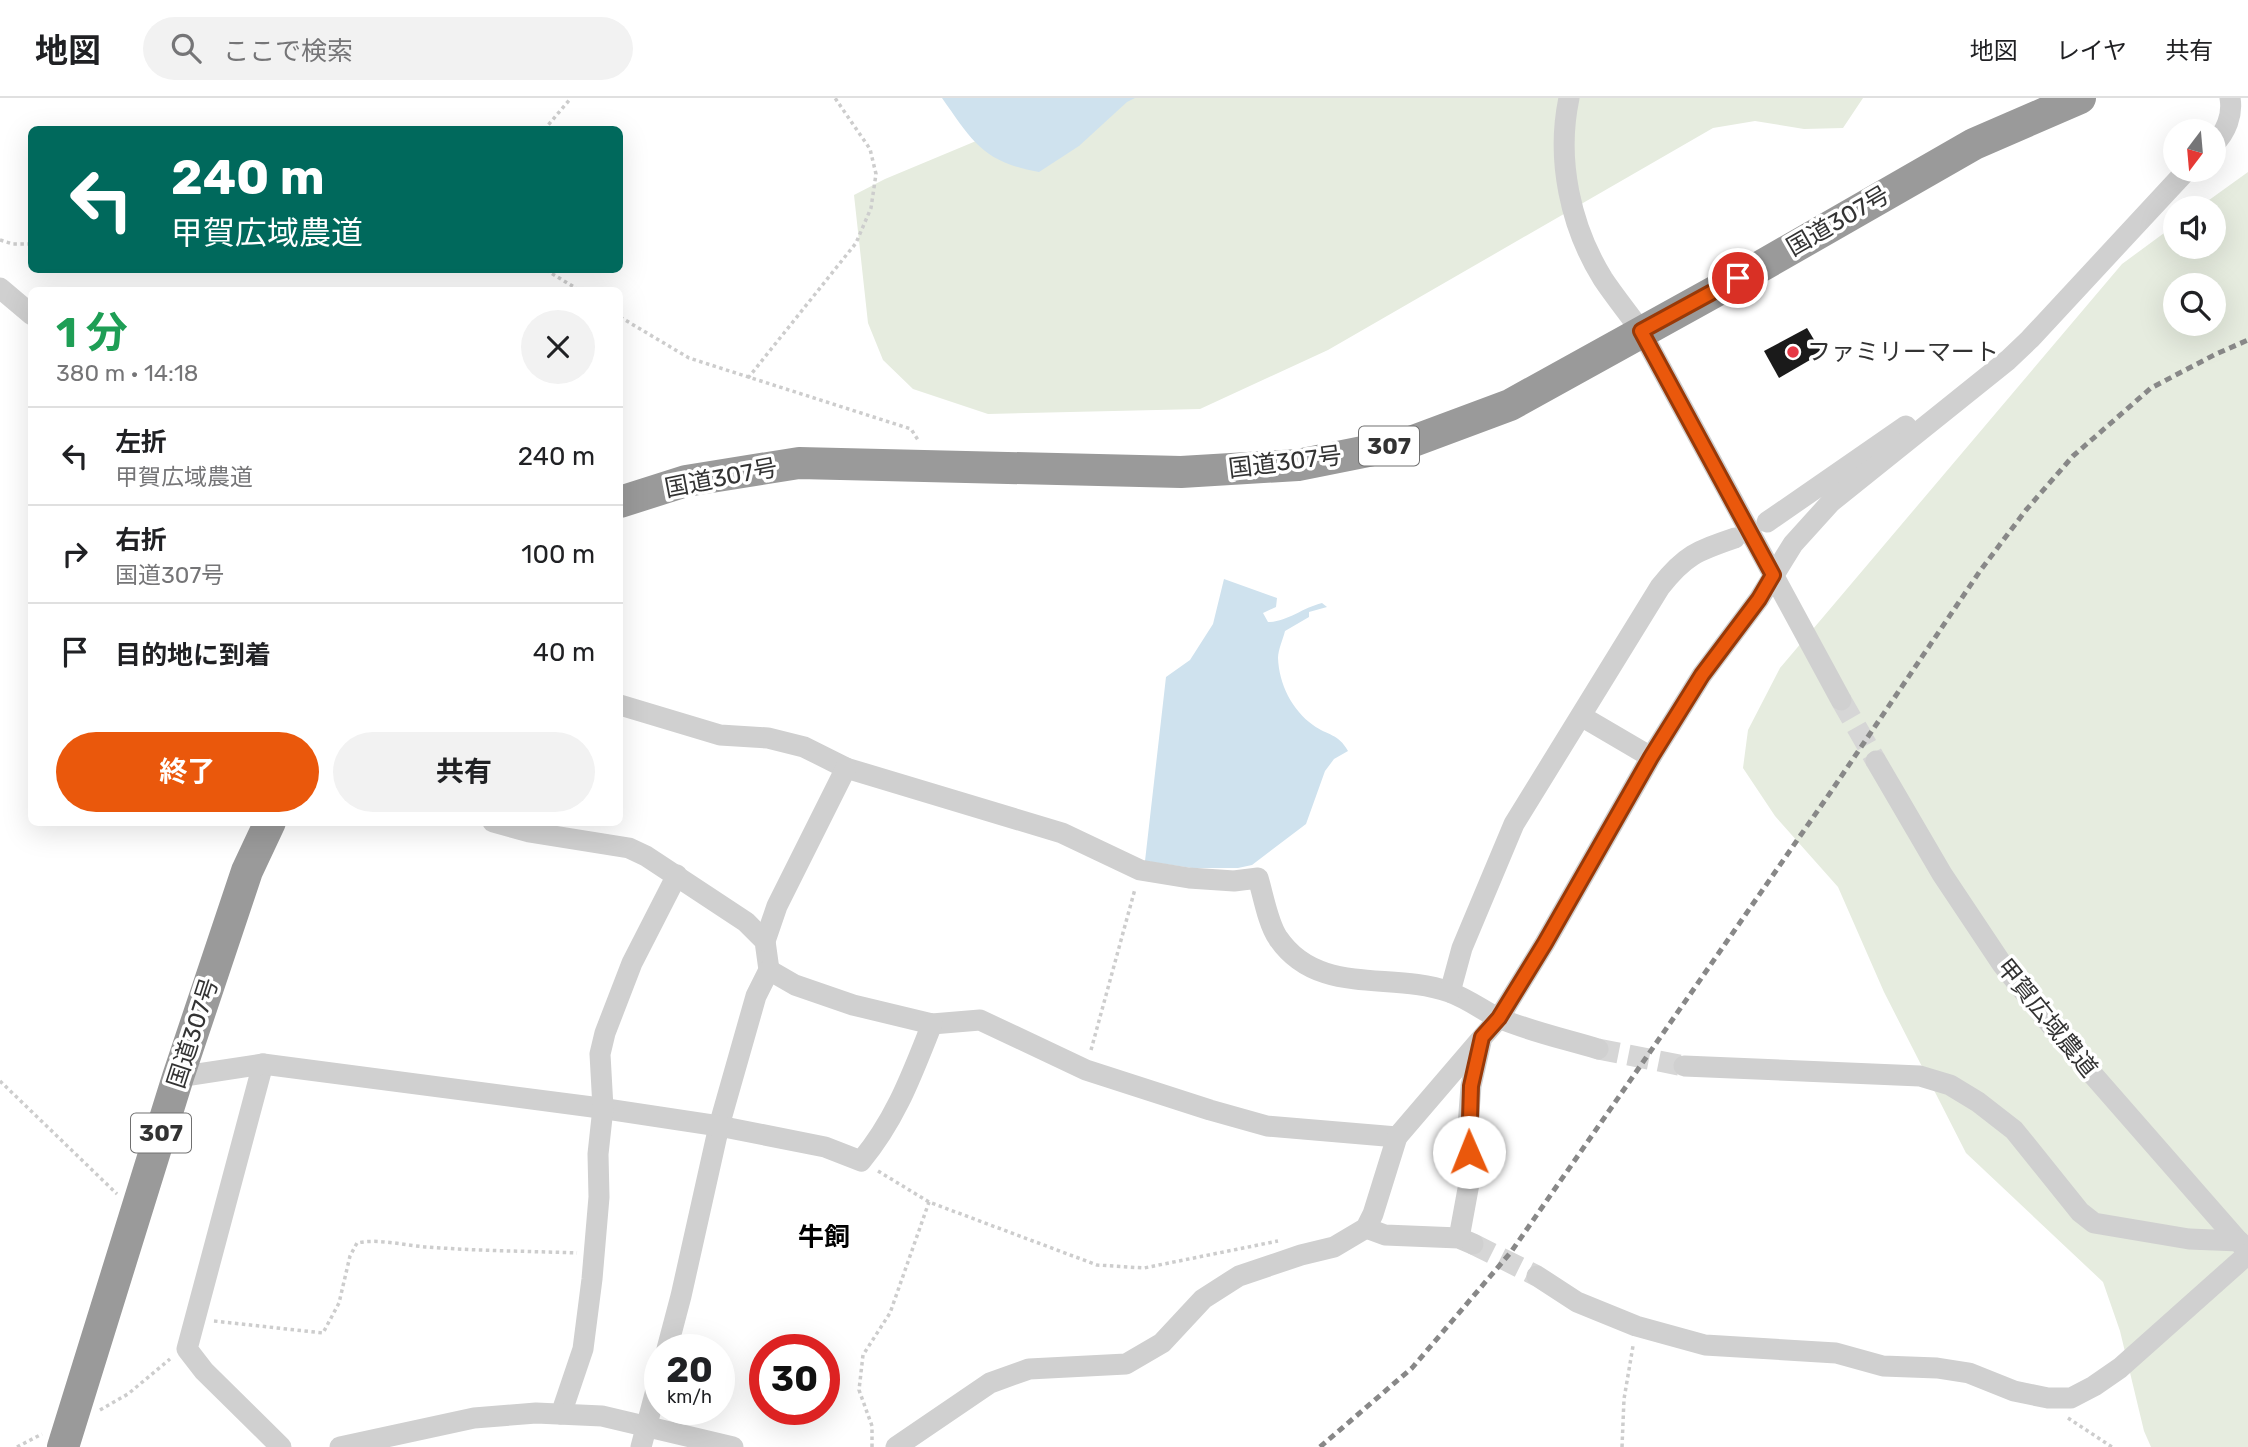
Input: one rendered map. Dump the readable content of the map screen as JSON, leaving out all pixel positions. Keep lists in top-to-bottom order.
{
  "streets": {
    "highway": ["国道307号", "307"],
    "street": ["甲賀広域農道"]
  },
  "districts": ["牛飼"],
  "places": ["ファミリーマート"],
  "north": "bottom",
  "page": {
    "header": "地図",
    "search": "ここで検索",
    "nav": ["地図", "レイヤ", "共有"],
    "turn": ["240 m", "甲賀広域農道"],
    "heading": ["1 分", "380 m · 14:18"],
    "list": [
      {
        "name": "左折",
        "note": "甲賀広域農道",
        "value": "240 m"
      },
      {
        "name": "右折",
        "note": "国道307号",
        "value": "100 m"
      },
      {
        "name": "目的地に到着",
        "value": "40 m"
      }
    ],
    "buttons": ["終了", "共有"],
    "speed": "20 km/h",
    "limit": "30"
  }
}
